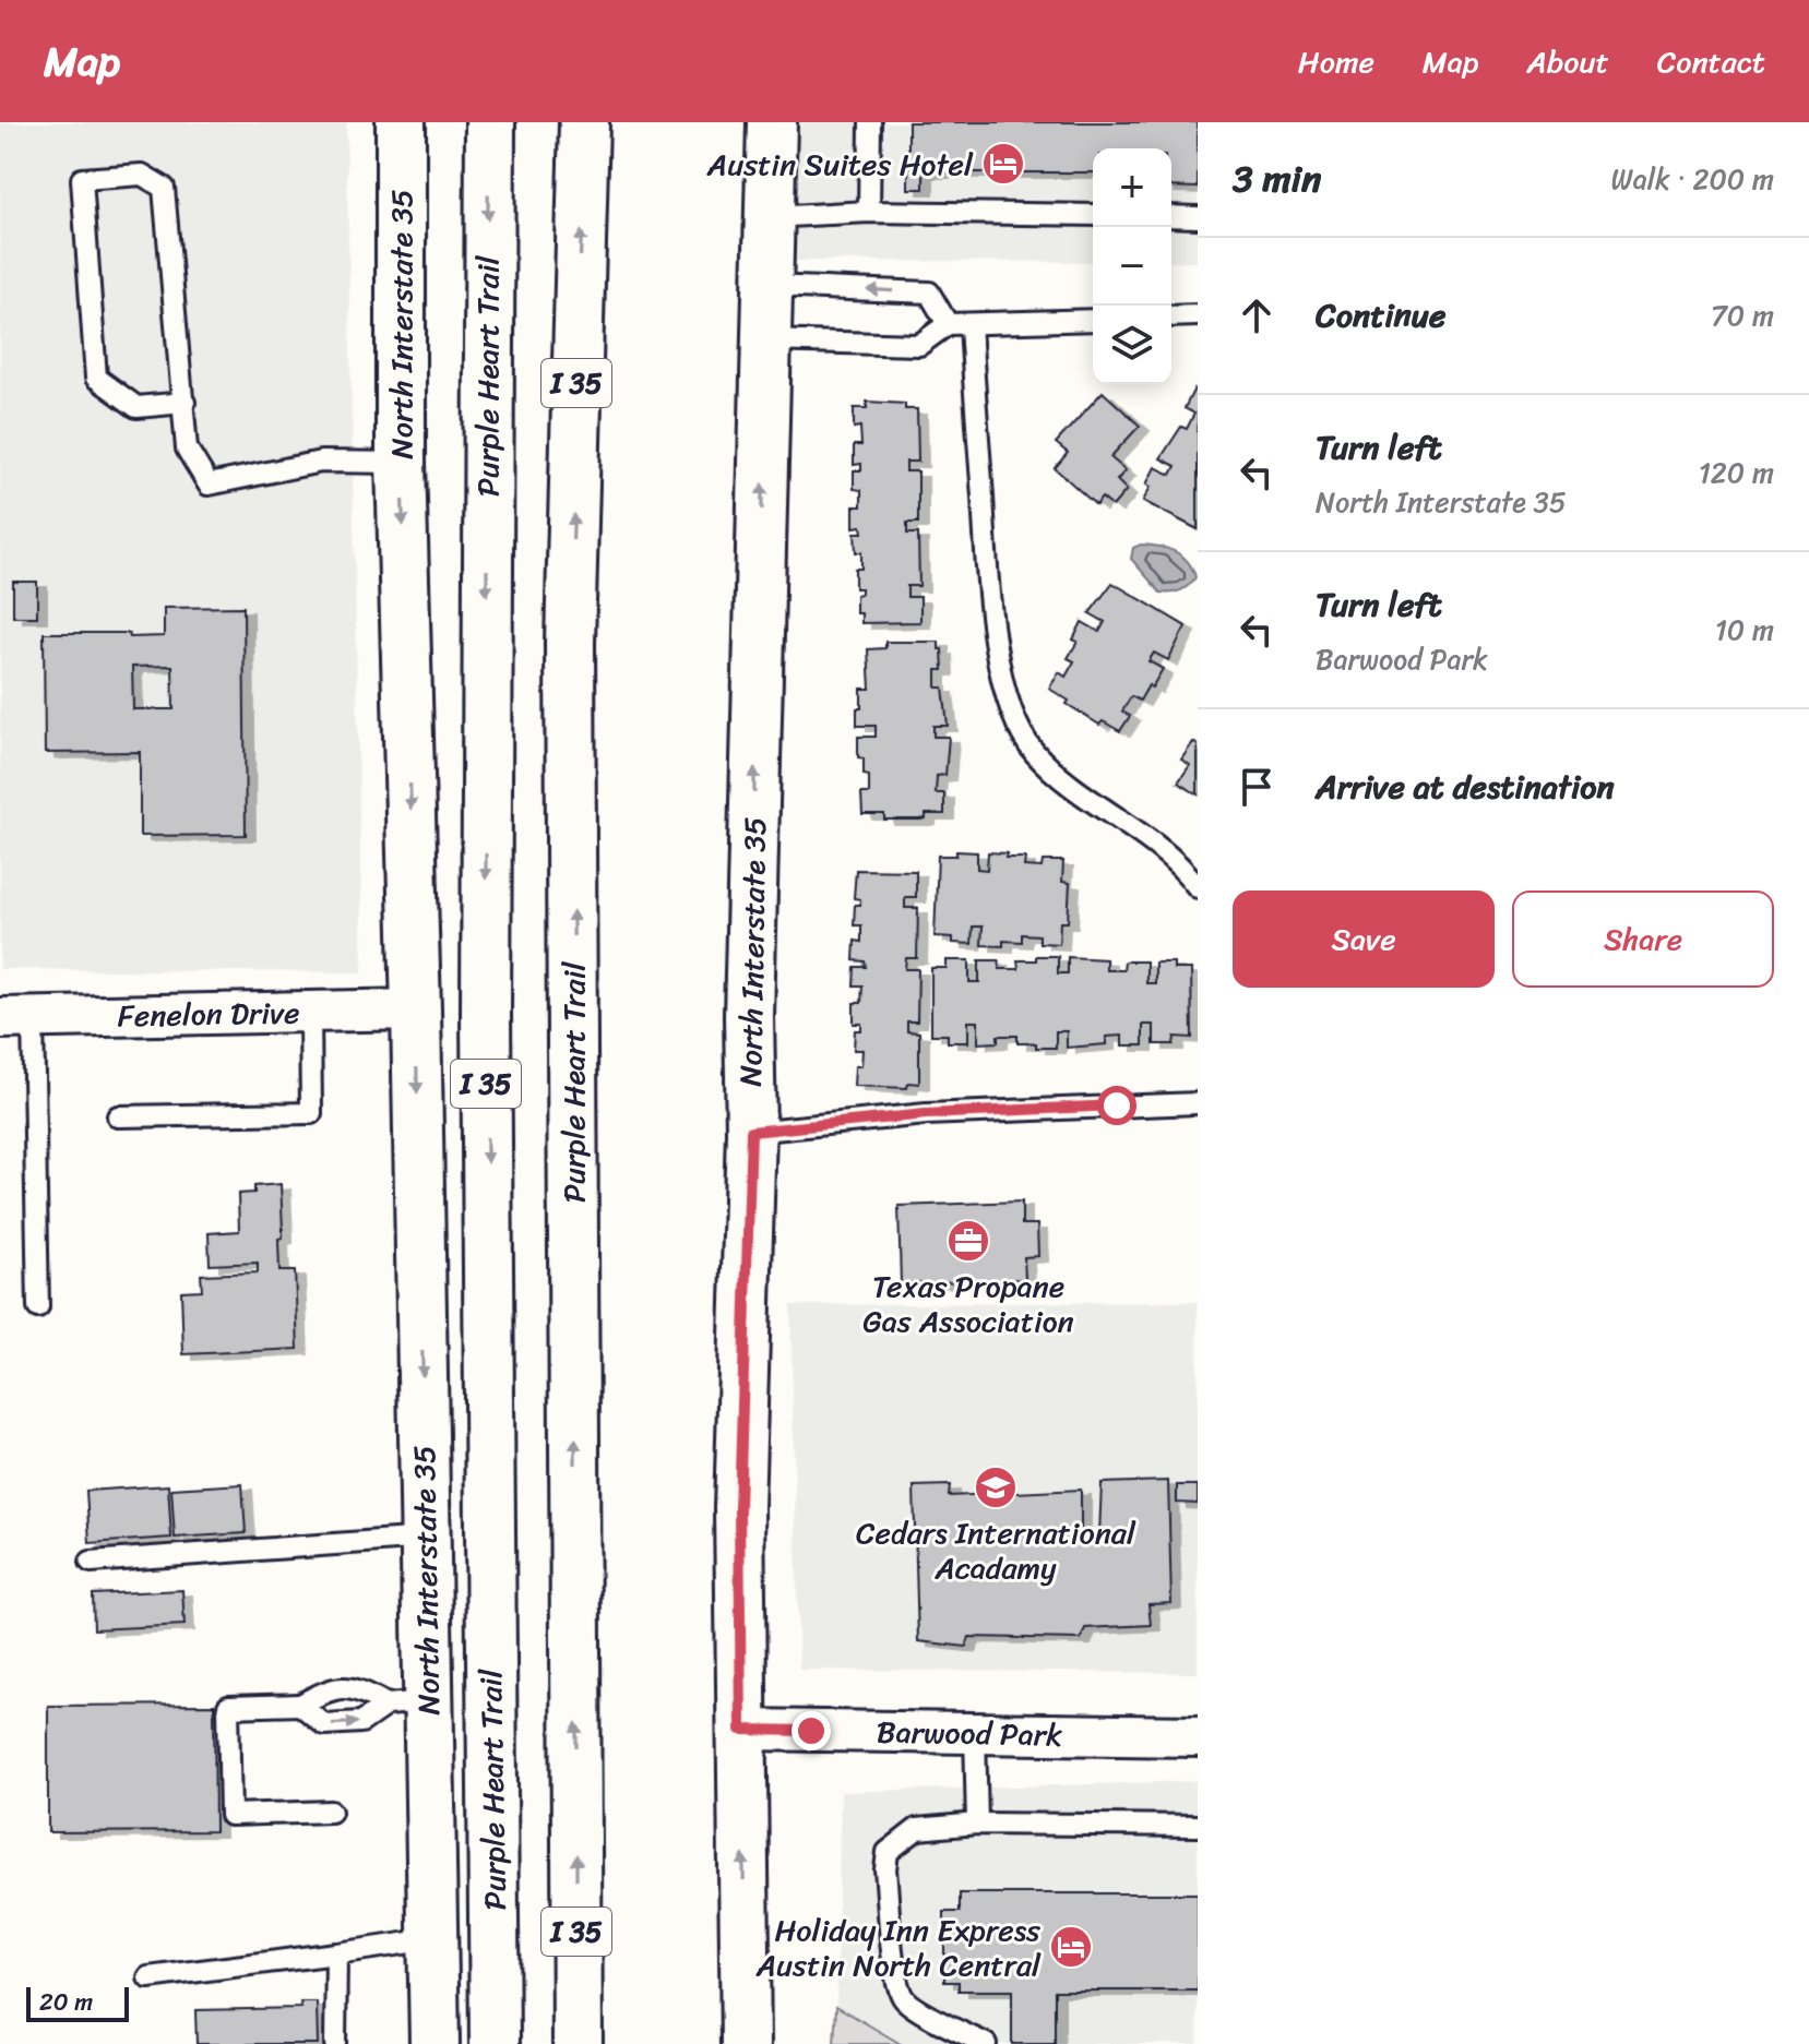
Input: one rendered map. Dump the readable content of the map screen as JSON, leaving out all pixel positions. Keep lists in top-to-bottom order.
{
  "streets": {
    "main road": ["North Interstate 35", "Purple Heart Trail", "I 35"],
    "street": ["Fenelon Drive", "Barwood Park"]
  },
  "crossings": [
    ["North Interstate 35", "Fenelon Drive"],
    ["North Interstate 35", "Barwood Park"]
  ],
  "places": {
    "hotel": ["Austin Suites Hotel", "Holiday Inn Express Austin North Central"],
    "office": ["Texas Propane Gas Association"],
    "school or university": ["Cedars International Acadamy"]
  },
  "scale_bar": "20 m",
  "page": {
    "header": "Map",
    "nav": [
      "Home",
      "Map",
      "About",
      "Contact"
    ],
    "heading": ["3 min", "Walk · 200 m"],
    "map_buttons": ["+", "−"],
    "list": [
      ["Continue", "70 m"],
      ["Turn left", "North Interstate 35", "120 m"],
      ["Turn left", "Barwood Park", "10 m"],
      "Arrive at destination"
    ],
    "buttons": ["Save", "Share"],
    "scale": "20 m"
  }
}
